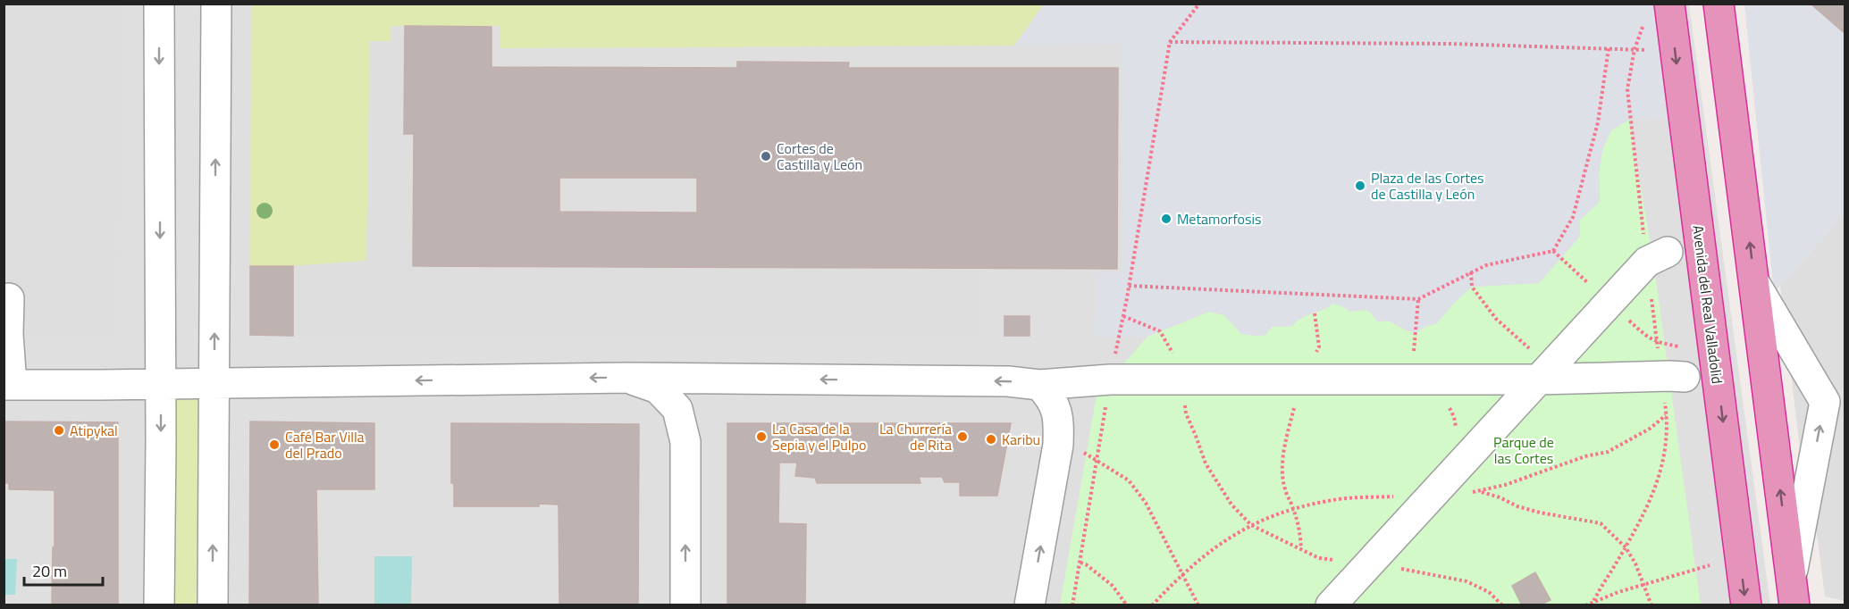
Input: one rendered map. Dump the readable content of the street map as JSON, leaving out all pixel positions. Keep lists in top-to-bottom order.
{
  "streets": {
    "highway": ["Avenida del Real Valladolid"]
  },
  "parks": ["Parque de las Cortes"],
  "places": [
    "Cortes de Castilla y León",
    "Plaza de las Cortes de Castilla y León",
    "Metamorfosis",
    "Atipykal",
    "La Casa de la Sepia y el Pulpo",
    "La Churrería de Rita",
    "Karibu",
    "Café Bar Villa del Prado"
  ],
  "scale_bar": "20 m"
}
